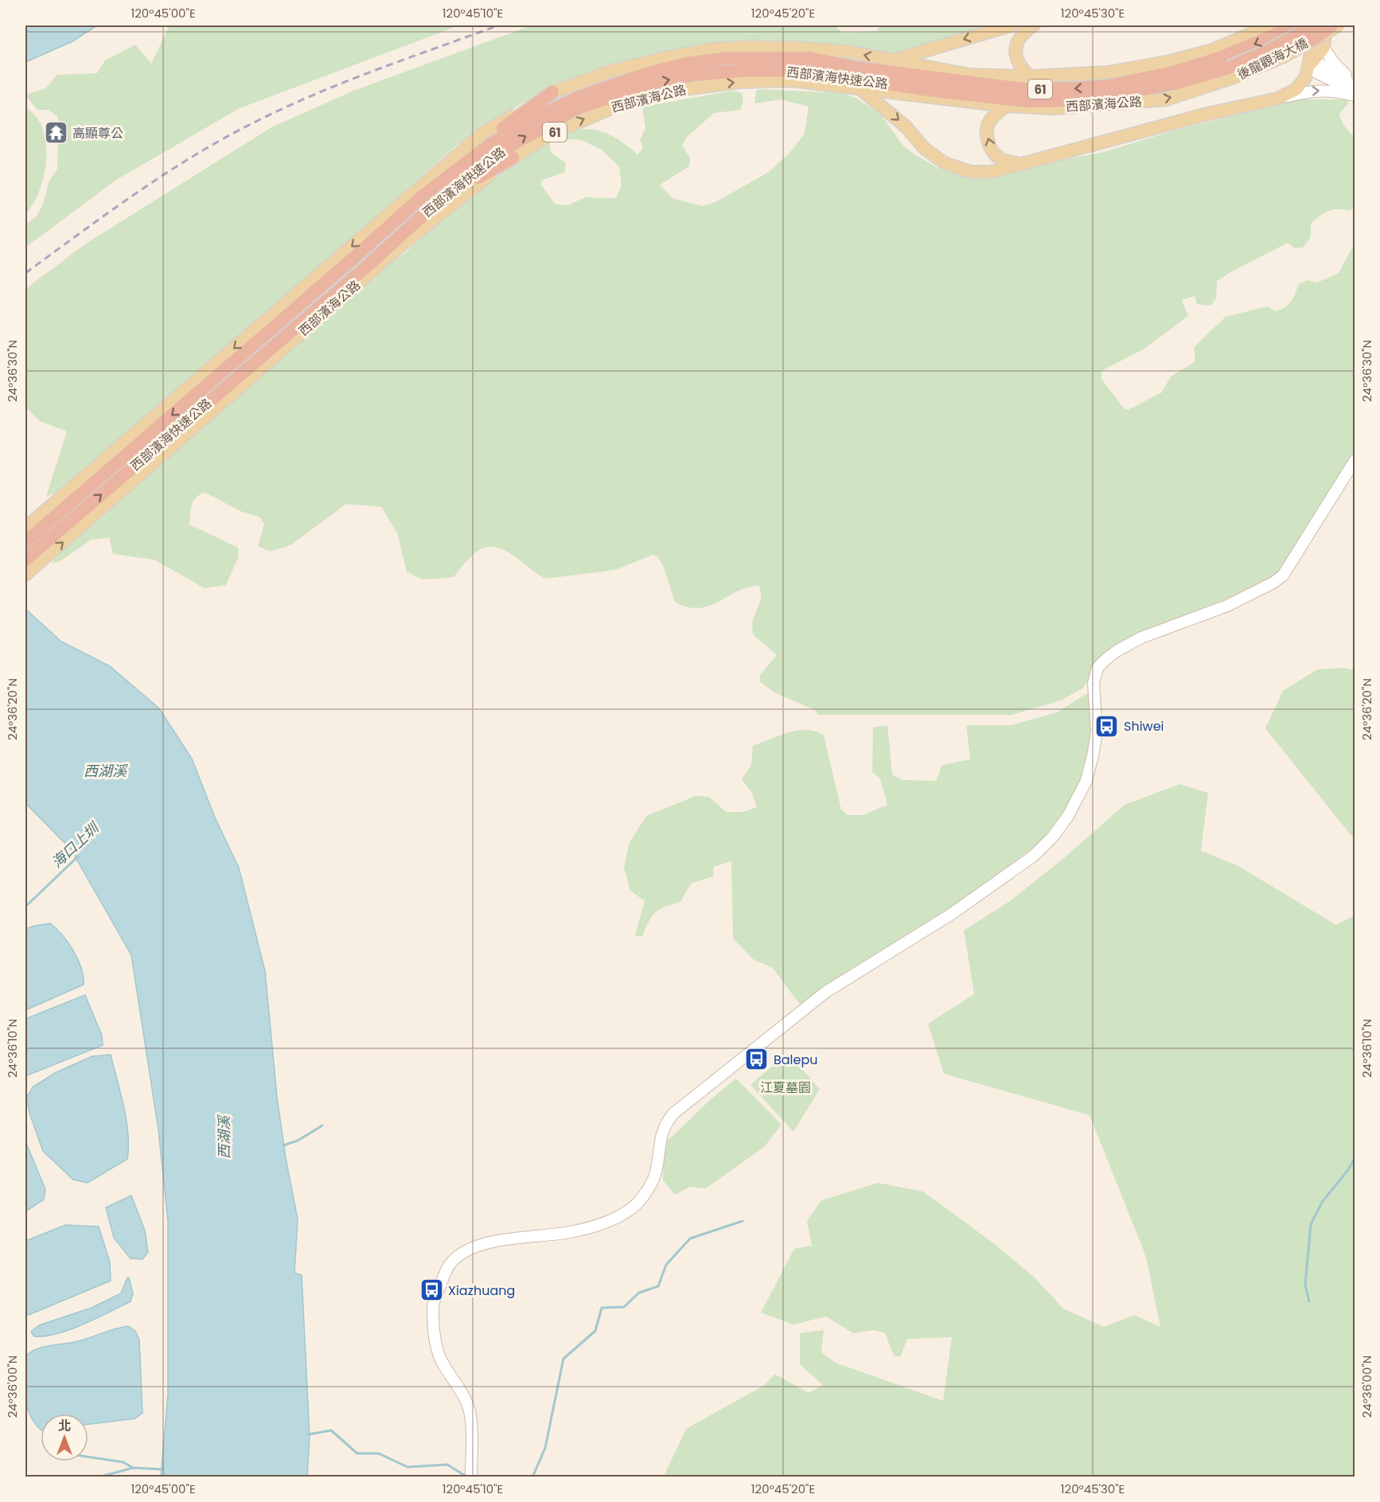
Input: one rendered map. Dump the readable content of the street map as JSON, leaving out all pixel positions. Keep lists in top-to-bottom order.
{
  "streets": {
    "highway": ["西部濱海快速公路", "61"],
    "main road": ["後龍觀海大橋", "西部濱海公路"]
  },
  "crossings": [
    ["後龍觀海大橋", "西部濱海快速公路"],
    ["西部濱海快速公路", "61"],
    ["西部濱海快速公路", "西部濱海公路"],
    ["61", "西部濱海公路"]
  ],
  "water": ["西湖溪", "海口上圳"],
  "parks": ["江夏墓園"],
  "places": {
    "temple": ["高顯尊公"],
    "bus stop": ["Shiwei", "Balepu", "Xiazhuang"]
  },
  "north": "top",
  "coordinates": [
    "120°45'00\"E",
    "120°45'10\"E",
    "120°45'20\"E",
    "120°45'30\"E",
    "24°36'30\"N",
    "24°36'20\"N",
    "24°36'10\"N",
    "24°36'00\"N"
  ]
}
